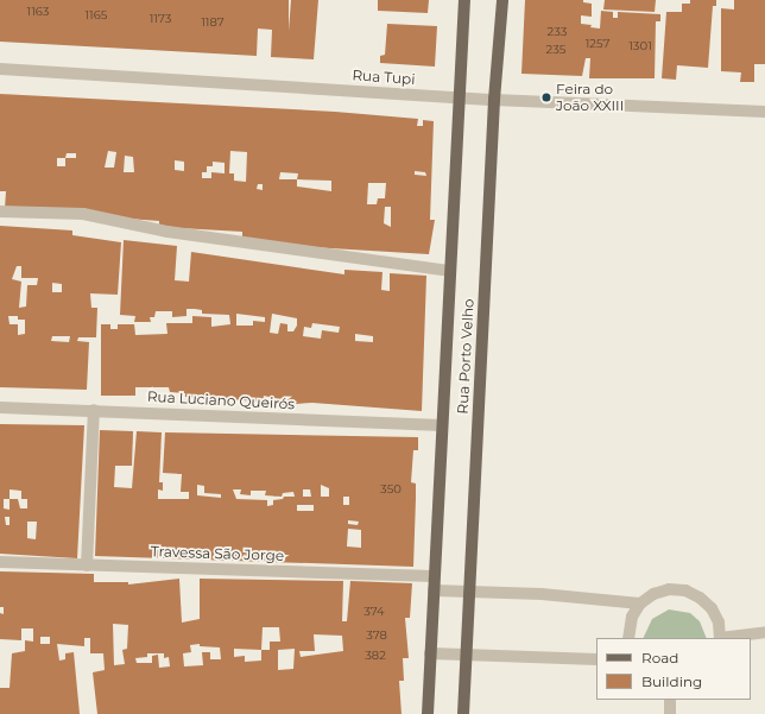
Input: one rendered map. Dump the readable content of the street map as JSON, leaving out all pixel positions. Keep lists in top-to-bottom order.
{
  "streets": {
    "main road": ["Rua Porto Velho"],
    "street": ["Rua Tupi", "Rua Luciano Queirós", "Travessa São Jorge"]
  },
  "crossings": [
    ["Rua Tupi", "Rua Porto Velho"],
    ["Rua Porto Velho", "Rua Luciano Queirós"],
    ["Rua Porto Velho", "Travessa São Jorge"]
  ],
  "places": ["Feira do João XXIII"],
  "house_numbers": [
    "1163",
    "1165",
    "1173",
    "1187",
    "233",
    "1257",
    "1301",
    "235",
    "350",
    "374",
    "378",
    "382"
  ],
  "legend": ["Road", "Building"]
}
